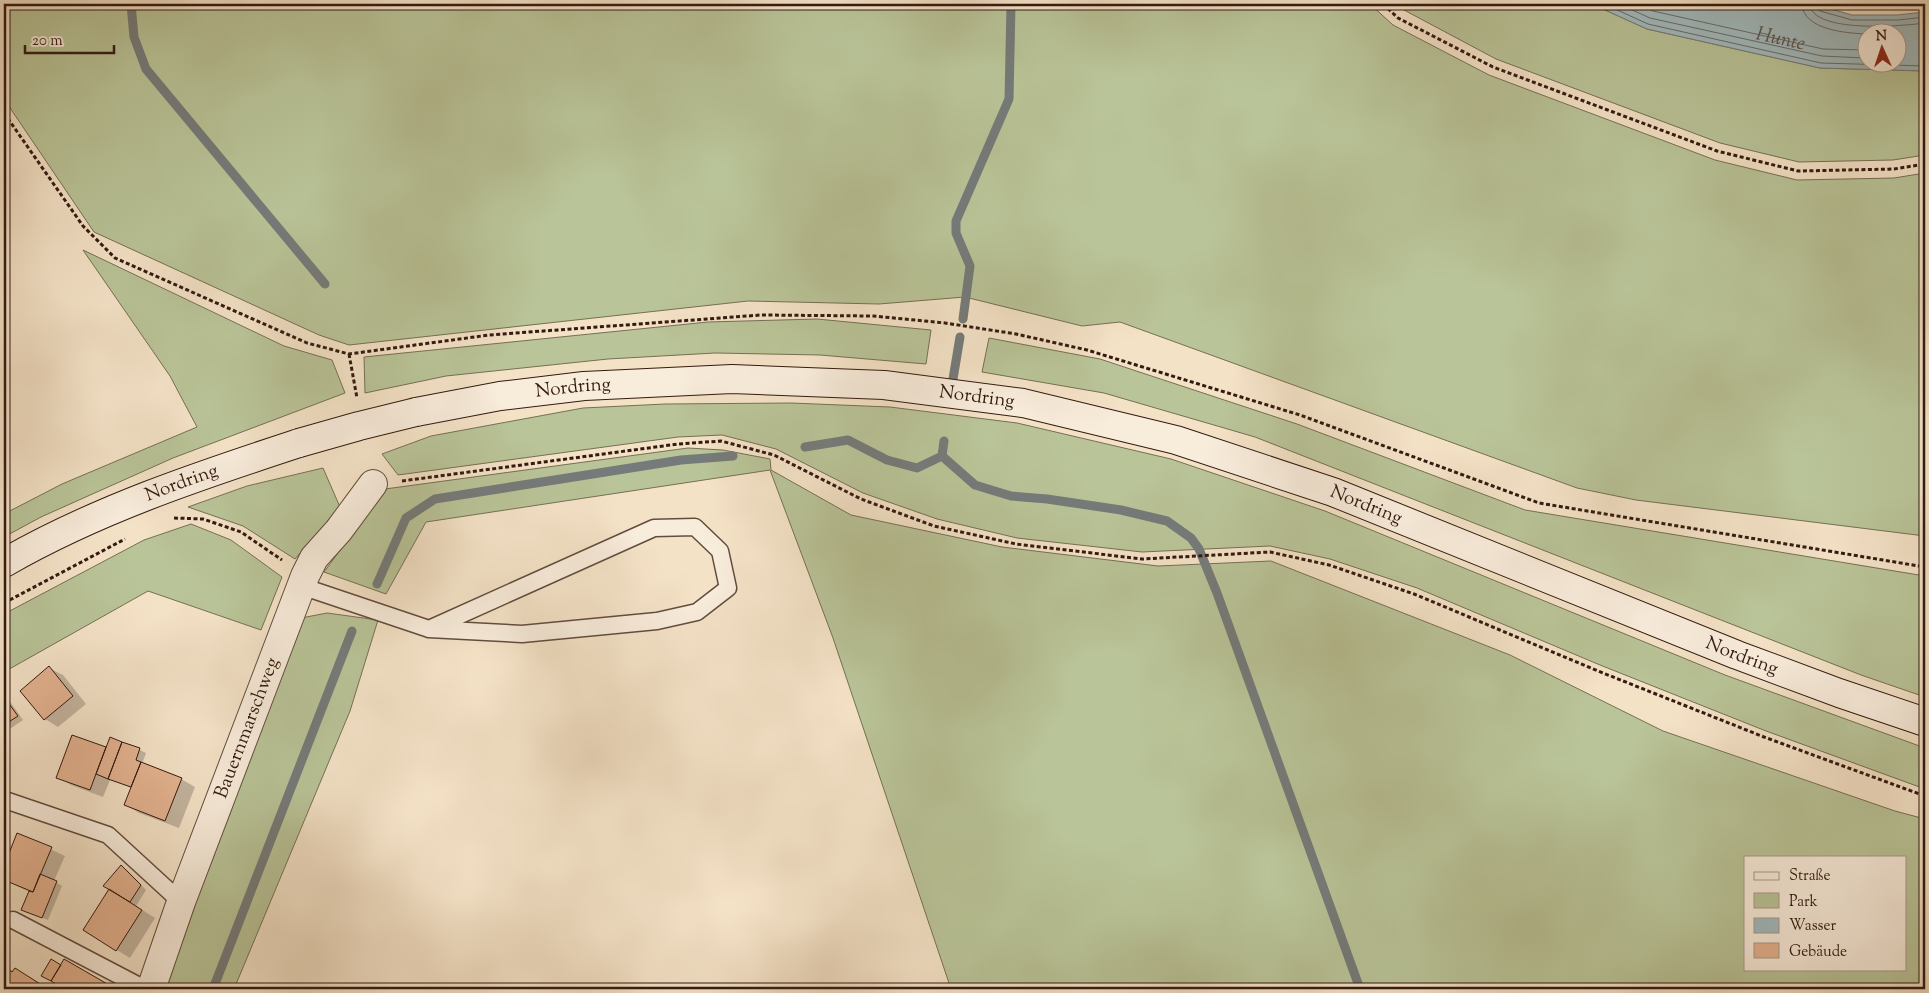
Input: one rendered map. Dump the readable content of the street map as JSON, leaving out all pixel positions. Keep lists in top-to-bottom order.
{
  "streets": {
    "main road": ["Nordring", "Bauernmarschweg"]
  },
  "water": ["Hunte"],
  "legend": [
    "Straße",
    "Park",
    "Wasser",
    "Gebäude"
  ],
  "scale_bar": "20 m",
  "north": "top"
}
